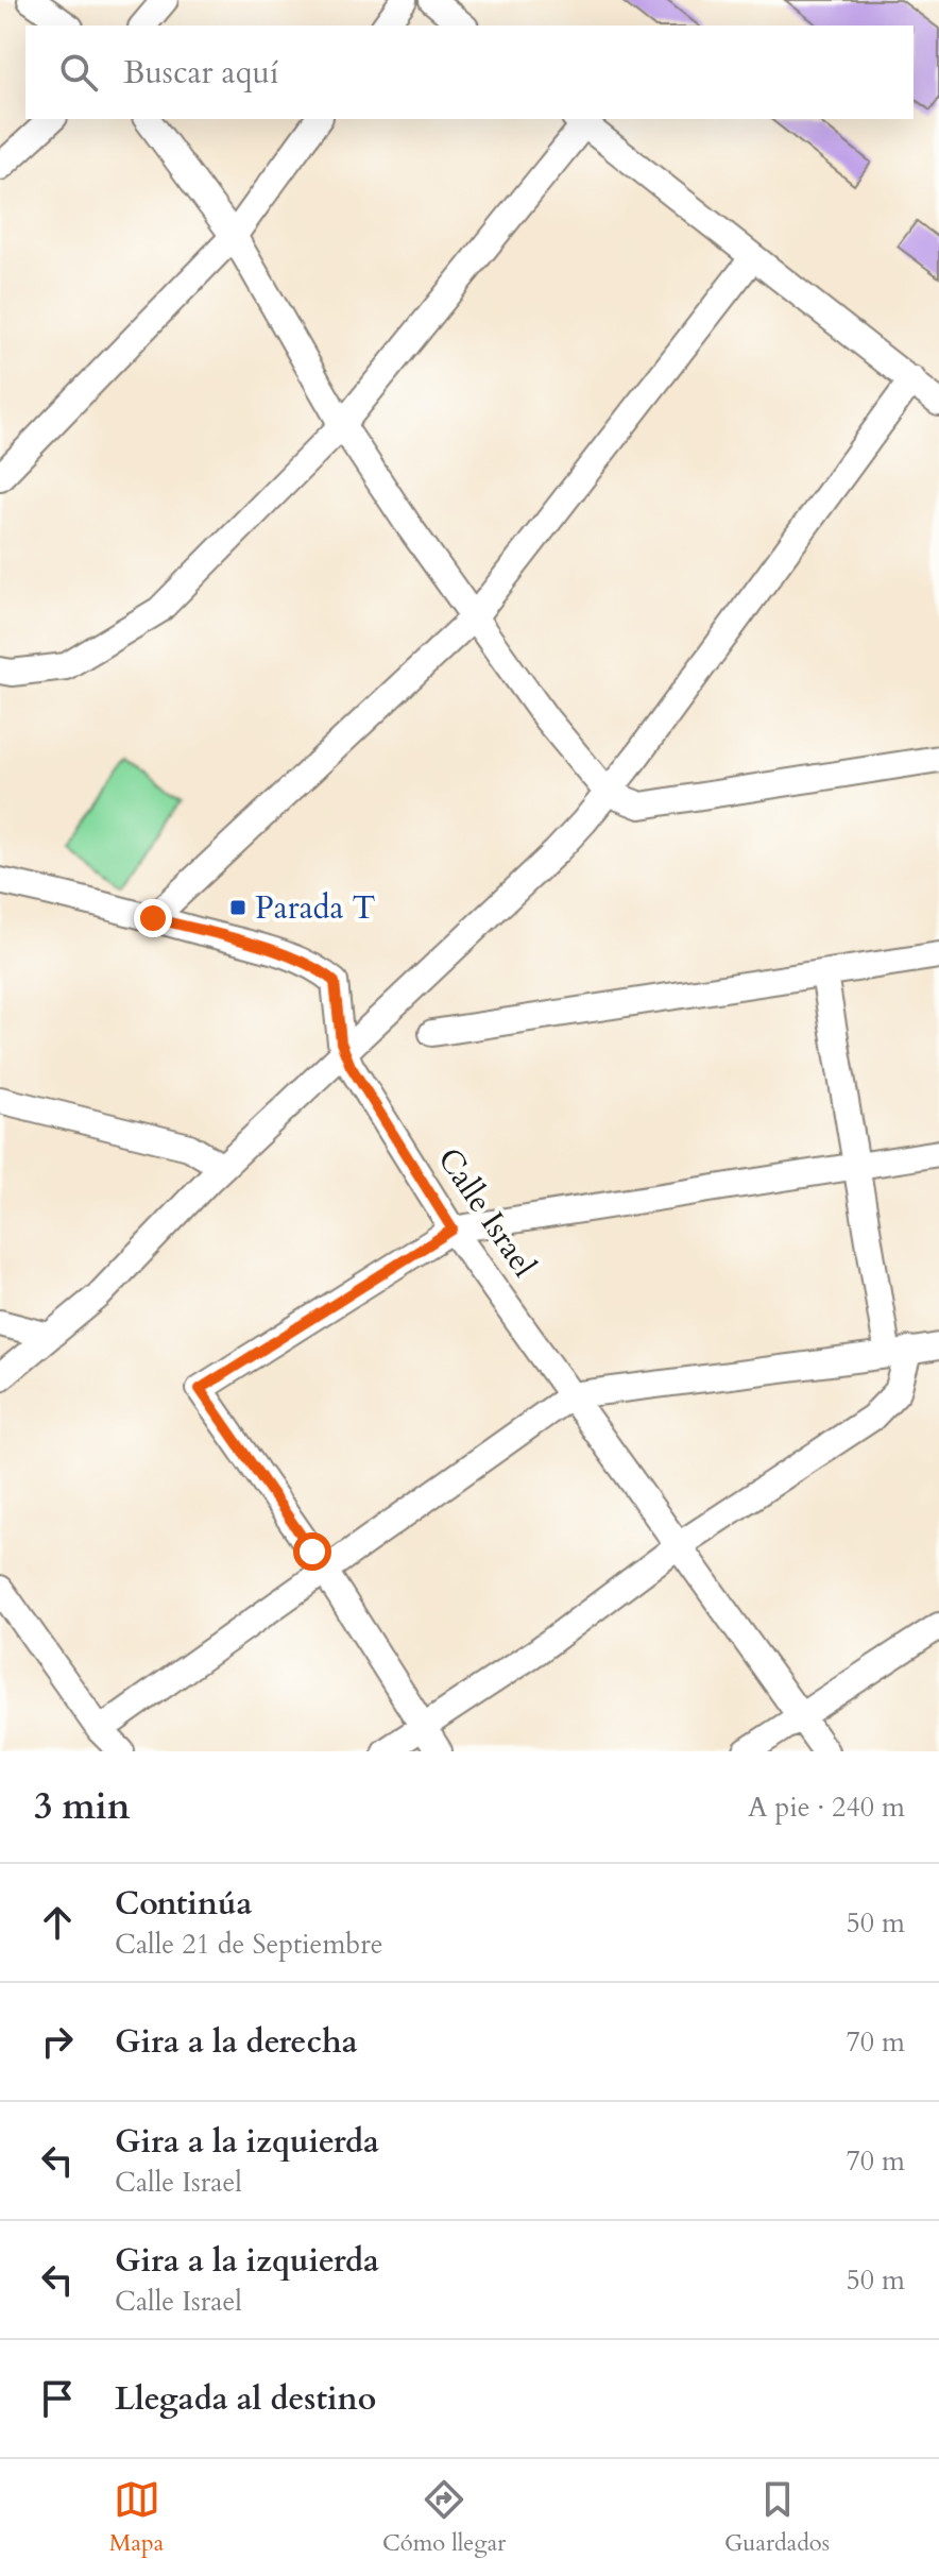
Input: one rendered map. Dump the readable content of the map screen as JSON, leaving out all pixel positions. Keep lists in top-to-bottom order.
{
  "streets": {
    "street": ["Calle Israel"]
  },
  "places": {
    "transit": ["Parada T"]
  },
  "page": {
    "search": "Buscar aquí",
    "heading": ["3 min", "A pie · 240 m"],
    "list": [
      ["Continúa", "Calle 21 de Septiembre", "50 m"],
      ["Gira a la derecha", "70 m"],
      ["Gira a la izquierda", "Calle Israel", "70 m"],
      ["Gira a la izquierda", "Calle Israel", "50 m"],
      "Llegada al destino"
    ],
    "nav": ["Mapa", "Cómo llegar", "Guardados"]
  }
}
